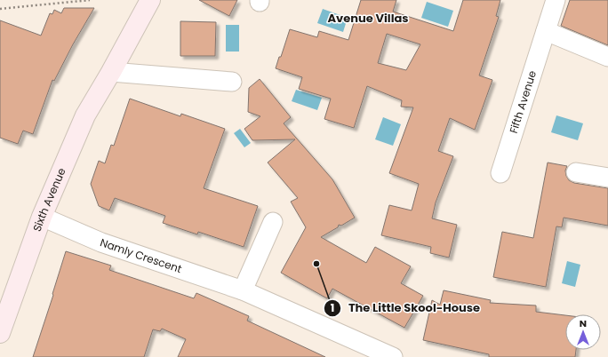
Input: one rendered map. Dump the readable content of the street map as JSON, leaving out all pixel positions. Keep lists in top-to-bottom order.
{
  "streets": {
    "main road": ["Sixth Avenue"],
    "street": ["Fifth Avenue", "Namly Crescent"]
  },
  "crossings": [
    ["Sixth Avenue", "Namly Crescent"]
  ],
  "districts": ["Avenue Villas"],
  "places": ["The Little Skool-House"],
  "north": "top"
}
